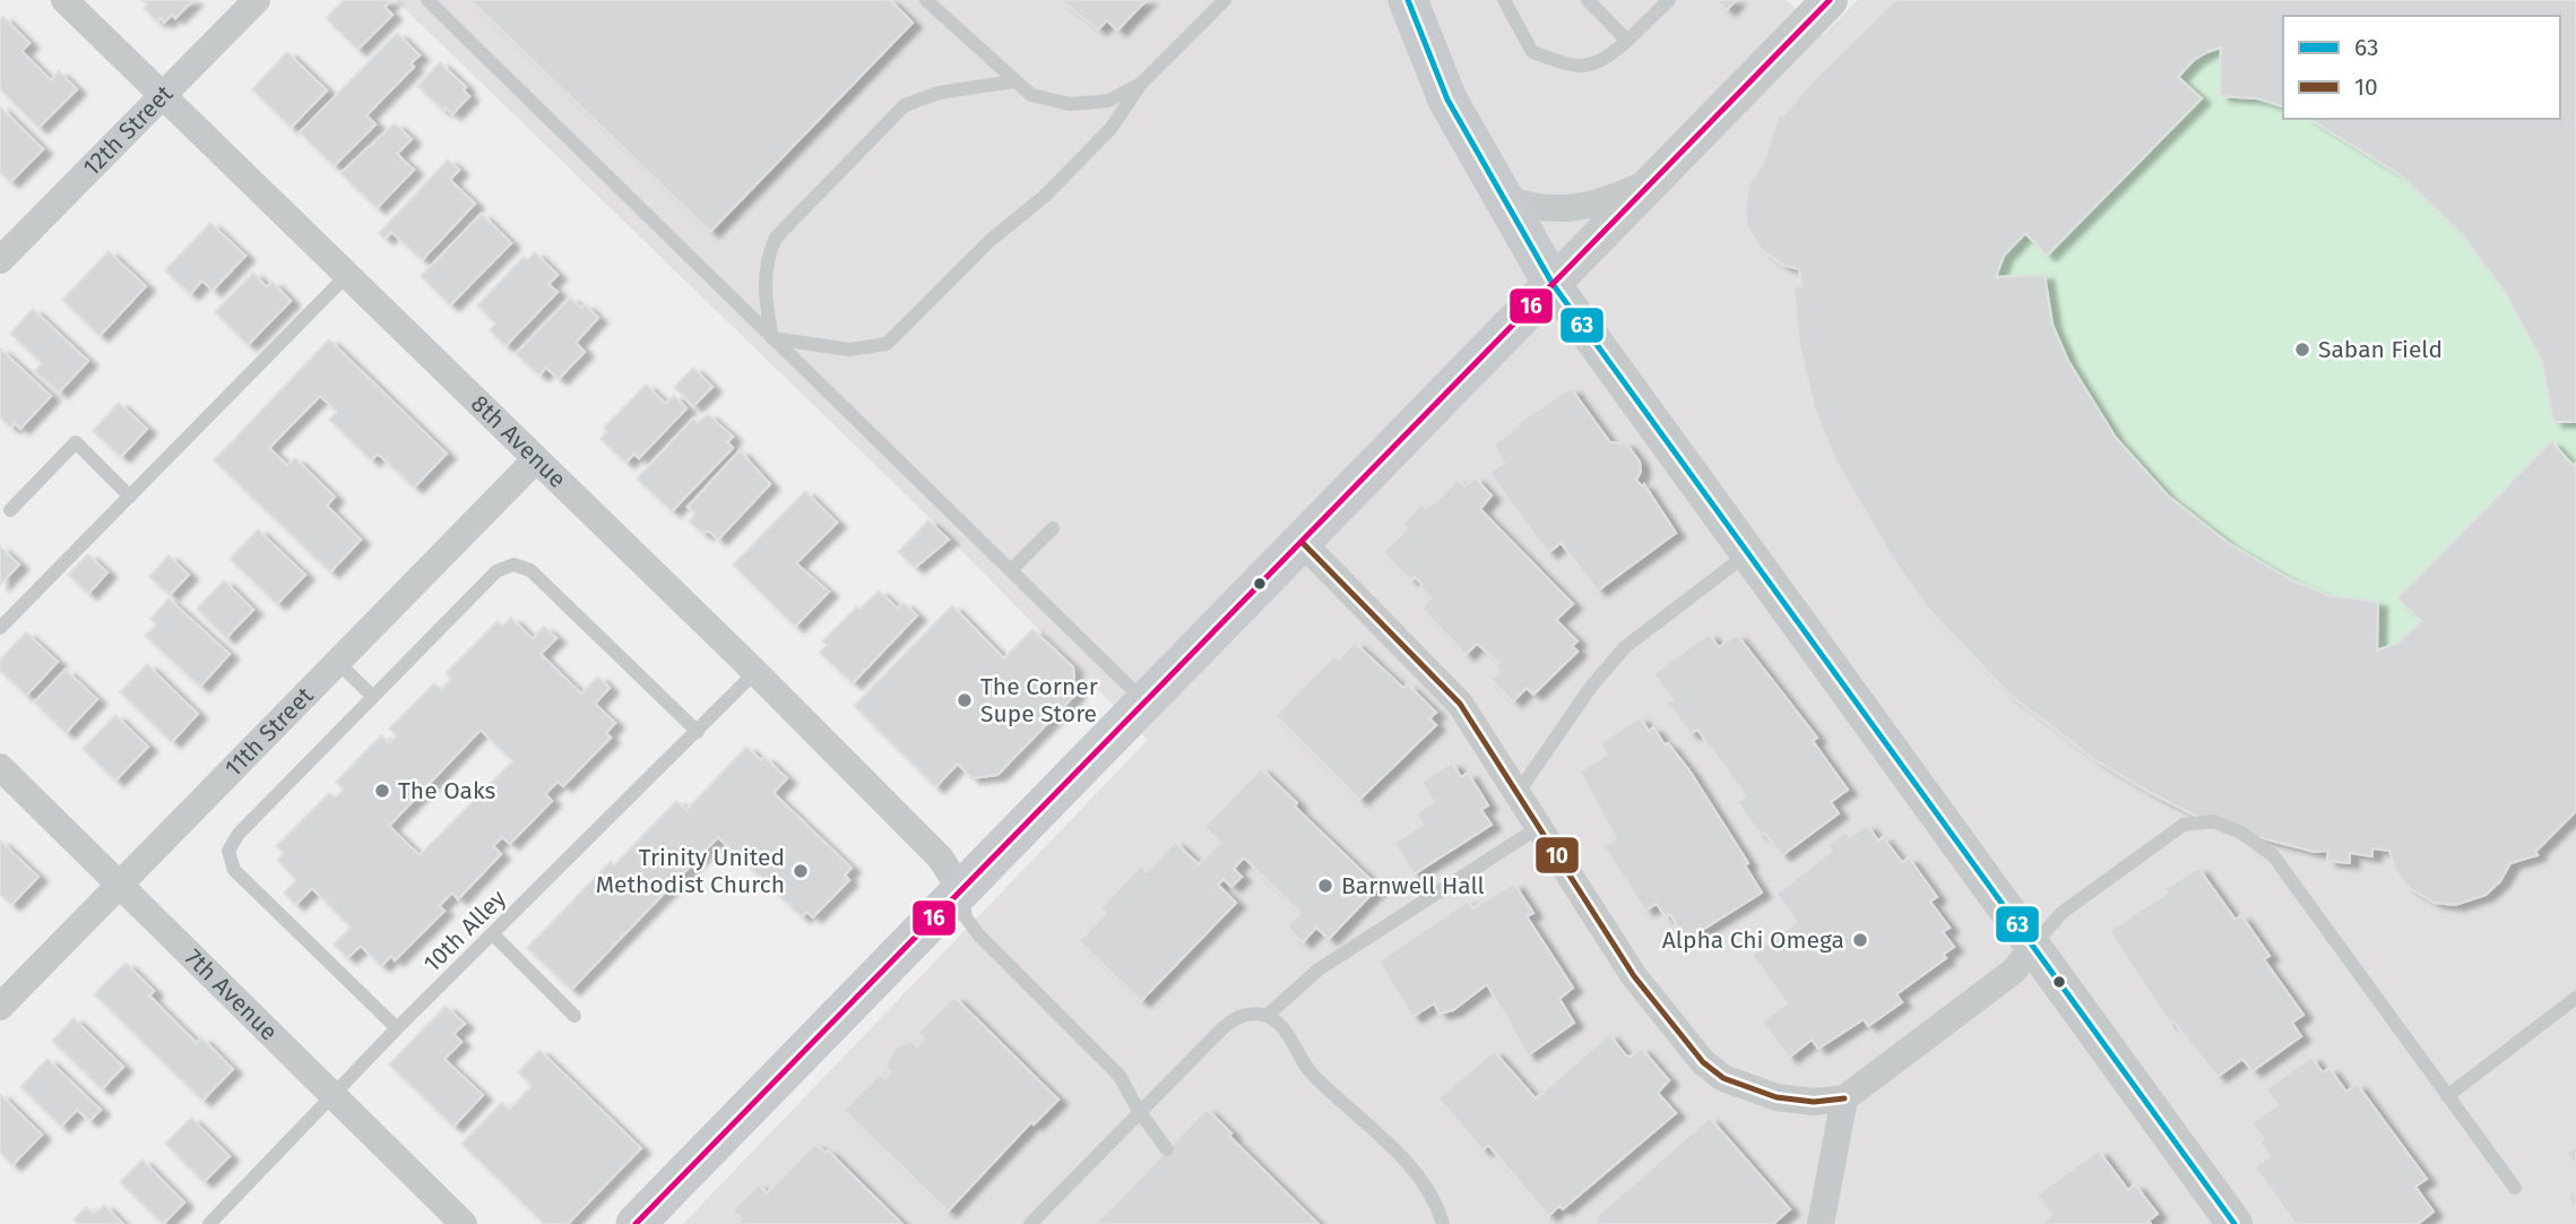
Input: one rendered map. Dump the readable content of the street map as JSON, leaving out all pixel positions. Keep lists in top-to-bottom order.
{
  "streets": {
    "street": [
      "12th Street",
      "8th Avenue",
      "11th Street",
      "7th Avenue"
    ],
    "lane": ["10th Alley"]
  },
  "crossings": [
    ["12th Street", "8th Avenue"],
    ["8th Avenue", "11th Street"],
    ["8th Avenue", "10th Alley"],
    ["11th Street", "7th Avenue"],
    ["10th Alley", "7th Avenue"]
  ],
  "places": [
    "Saban Field",
    "The Corner Supe Store",
    "The Oaks",
    "Trinity United Methodist Church",
    "Barnwell Hall",
    "Alpha Chi Omega"
  ],
  "lines": ["transit line 63", "transit line 16", "transit line 10"],
  "legend": ["63", "10"]
}
